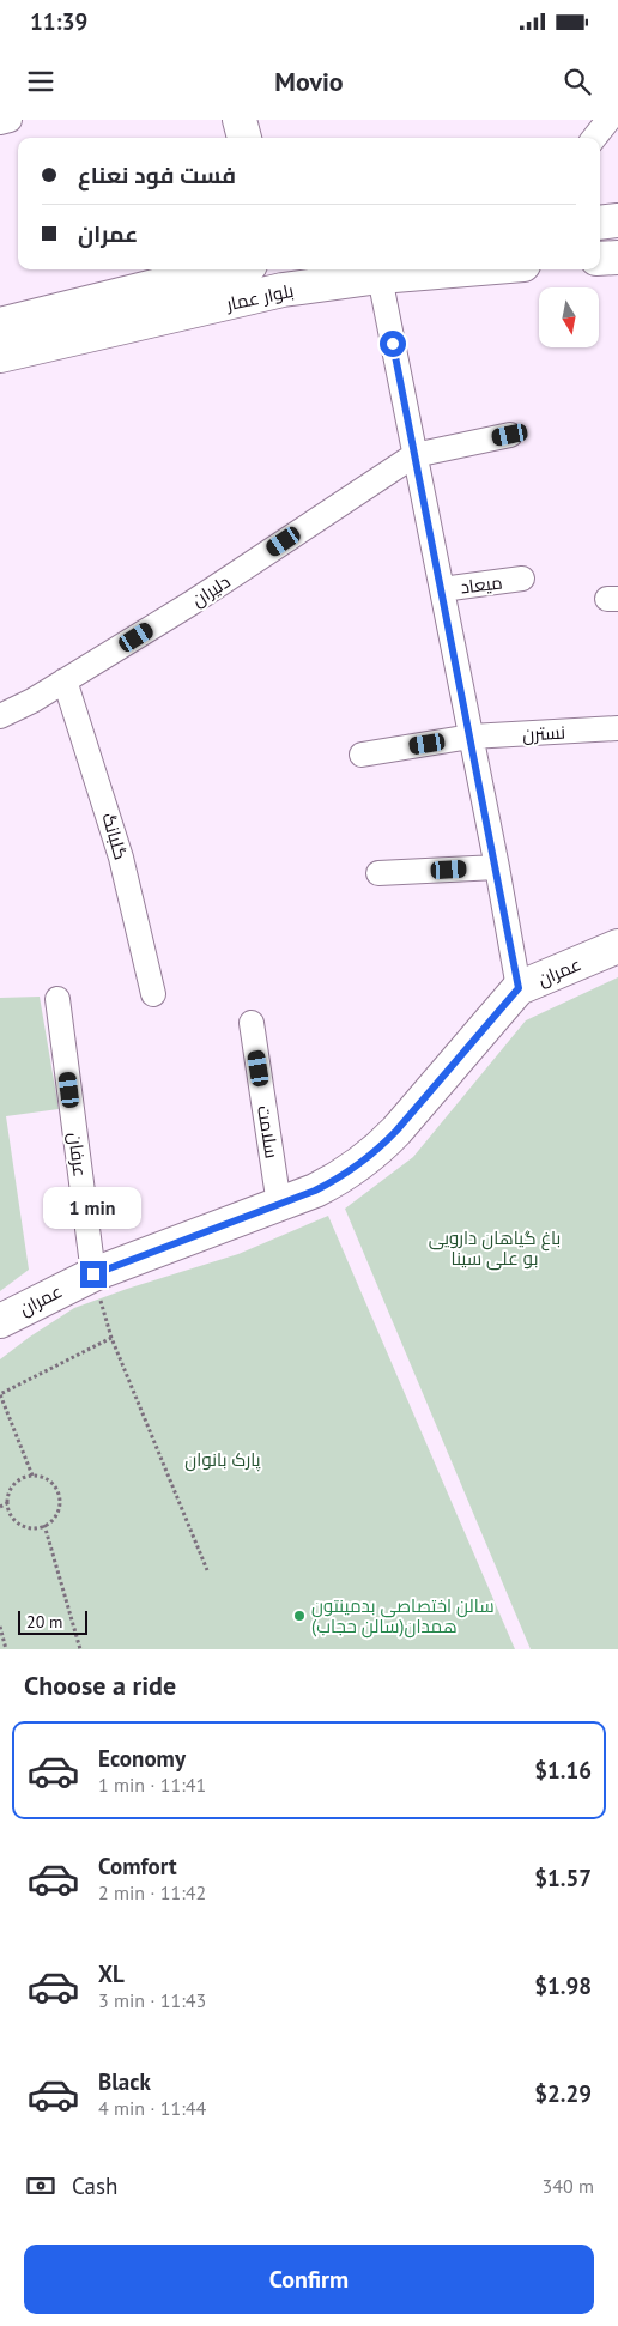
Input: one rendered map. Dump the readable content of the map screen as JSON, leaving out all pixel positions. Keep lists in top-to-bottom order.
{
  "streets": {
    "main road": ["بلوار عمار", "عمران"],
    "street": [
      "میعاد",
      "دلیران",
      "نسترن",
      "گلبانگ",
      "سلامت",
      "عرفان"
    ]
  },
  "crossings": [
    ["دلیران", "گلبانگ"],
    ["عمران", "سلامت"],
    ["عمران", "عرفان"]
  ],
  "parks": ["باغ گیاهان دارویی بو علی سینا", "پارک بانوان"],
  "places": ["سالن اختصاصی بدمینتون همدان(سالن حجاب)"],
  "scale_bar": "20 m",
  "north": "bottom",
  "page": {
    "status": "11:39",
    "header": "Movio",
    "banner": ["فست فود نعناع", "عمران"],
    "bubble": "1 min",
    "scale": "20 m",
    "heading": "Choose a ride",
    "list": [
      {
        "name": "Economy",
        "note": "1 min · 11:41",
        "value": "$1.16"
      },
      {
        "name": "Comfort",
        "note": "2 min · 11:42",
        "value": "$1.57"
      },
      {
        "name": "XL",
        "note": "3 min · 11:43",
        "value": "$1.98"
      },
      {
        "name": "Black",
        "note": "4 min · 11:44",
        "value": "$2.29"
      }
    ],
    "pay": ["Cash", "340 m"],
    "buttons": "Confirm"
  }
}
